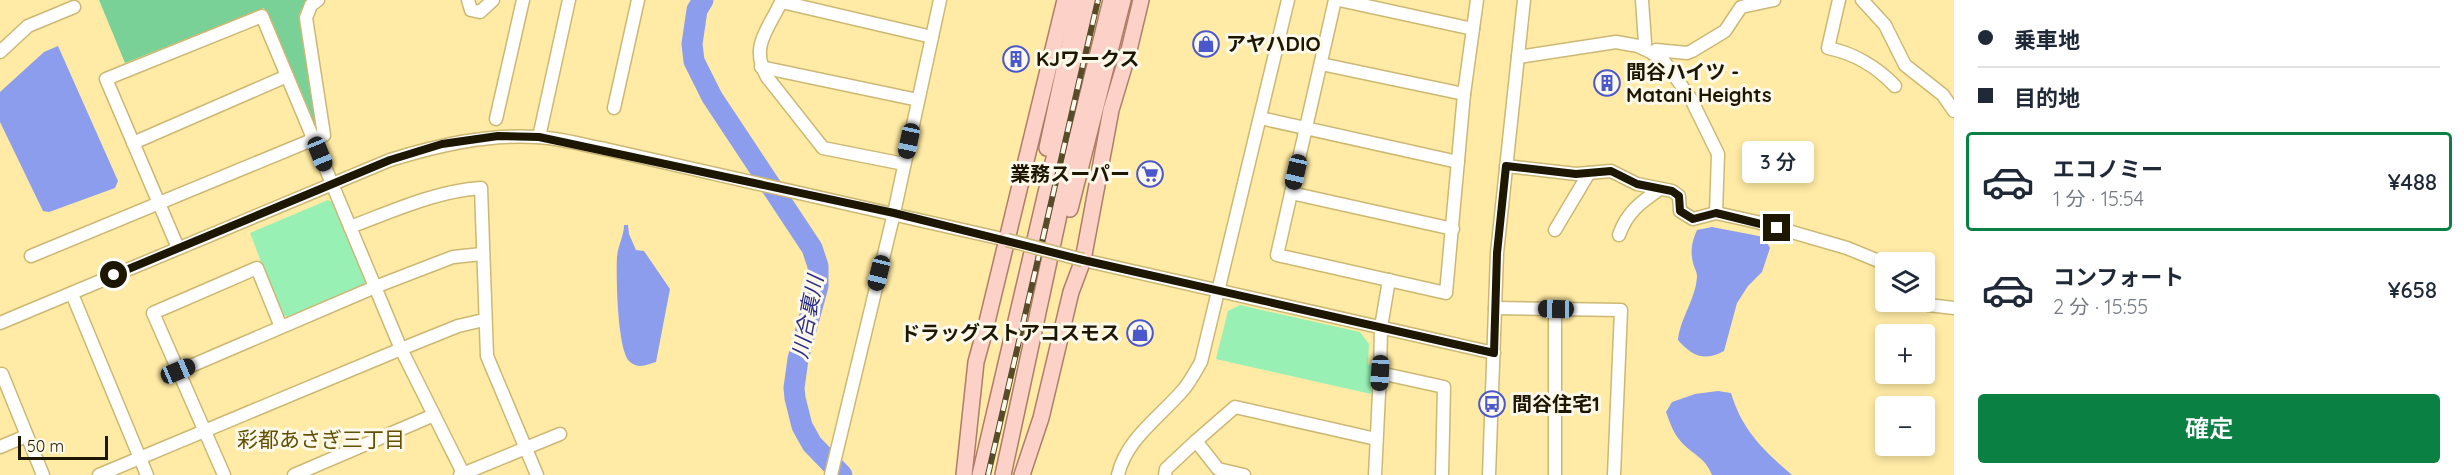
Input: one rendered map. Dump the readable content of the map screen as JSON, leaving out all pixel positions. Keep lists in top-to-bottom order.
{
  "districts": ["彩都あさぎ三丁目"],
  "water": ["川合裏川"],
  "places": {
    "shop": ["アヤハDIO", "ドラッグストアコスモス"],
    "building": ["KJワークス", "間谷ハイツ - Matani Heights"],
    "supermarket": ["業務スーパー"],
    "bus stop": ["間谷住宅1"]
  },
  "scale_bar": "50 m",
  "page": {
    "banner": ["乗車地", "目的地"],
    "list": [
      {
        "name": "エコノミー",
        "note": "1 分 · 15:54",
        "value": "¥488"
      },
      {
        "name": "コンフォート",
        "note": "2 分 · 15:55",
        "value": "¥658"
      }
    ],
    "bubble": "3 分",
    "map_buttons": ["+", "−"],
    "buttons": "確定",
    "scale": "50 m"
  }
}
